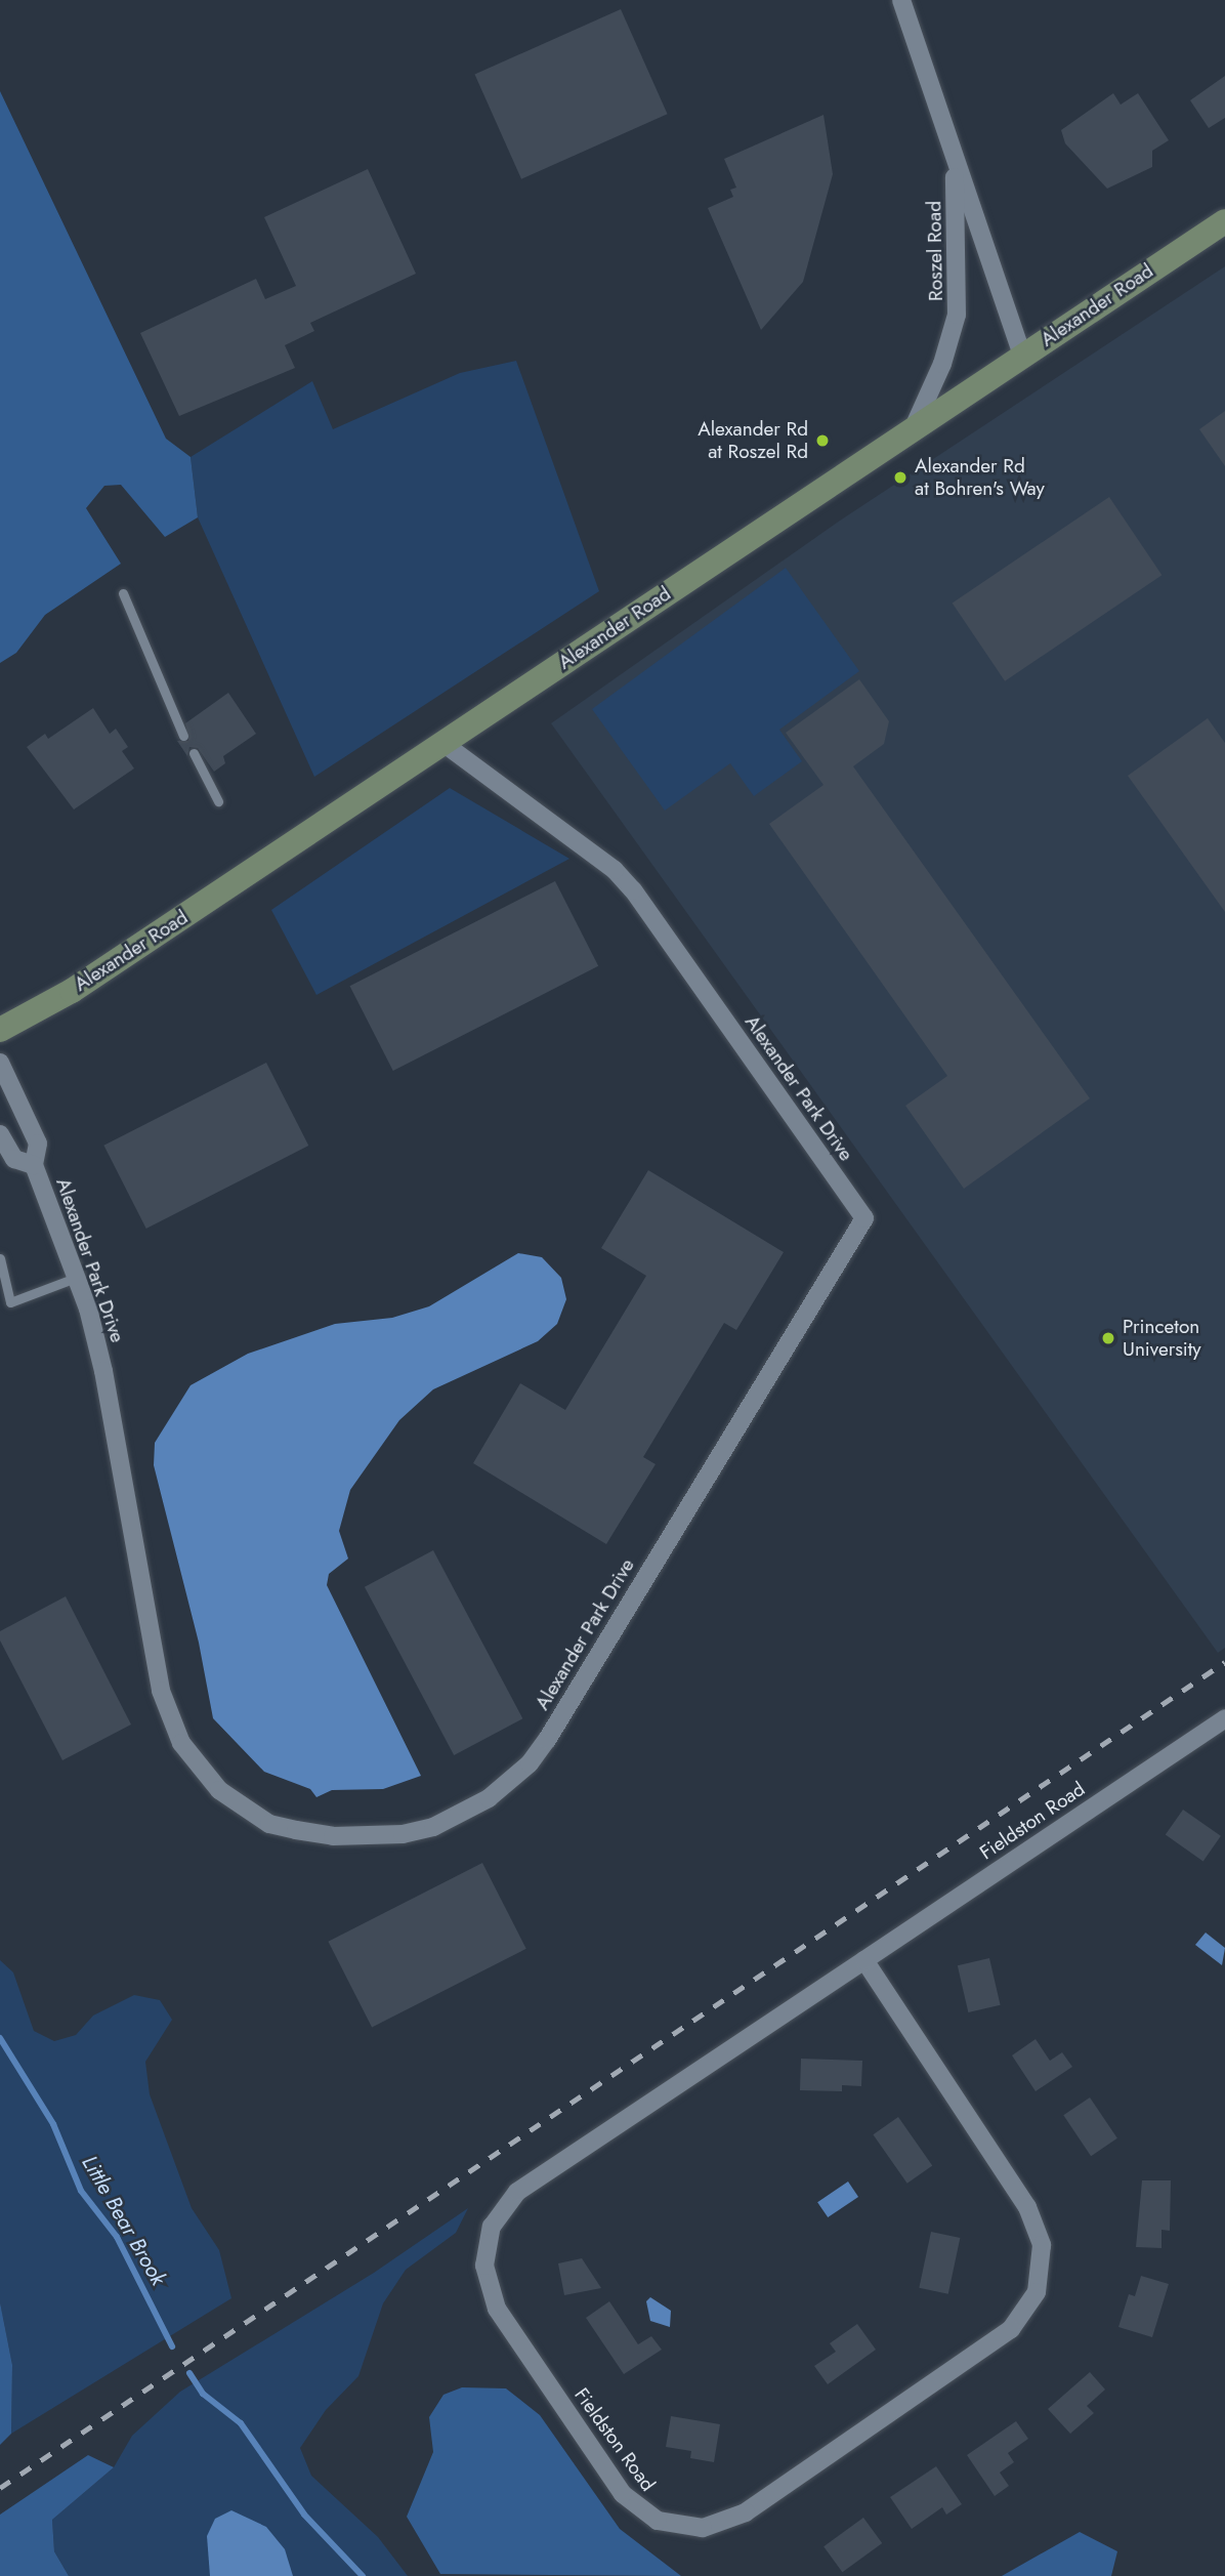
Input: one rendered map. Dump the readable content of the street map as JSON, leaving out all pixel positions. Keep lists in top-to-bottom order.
{
  "streets": {
    "street": [
      "Roszel Road",
      "Alexander Road",
      "Alexander Park Drive",
      "Fieldston Road"
    ]
  },
  "crossings": [
    ["Roszel Road", "Alexander Road"],
    ["Alexander Road", "Alexander Park Drive"]
  ],
  "water": ["Little Bear Brook"],
  "places": ["Alexander Rd at Roszel Rd", "Alexander Rd at Bohren's Way", "Princeton University"]
}
